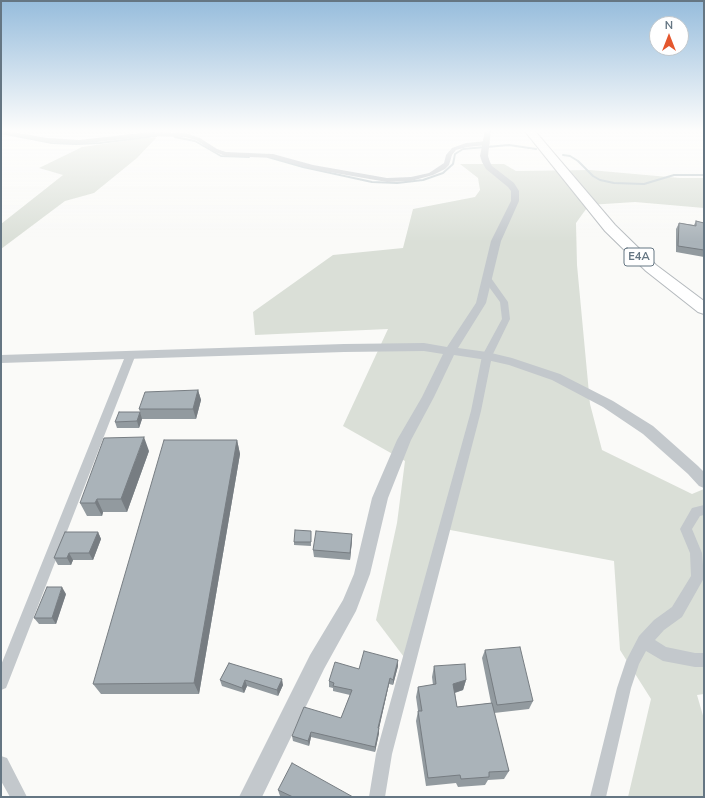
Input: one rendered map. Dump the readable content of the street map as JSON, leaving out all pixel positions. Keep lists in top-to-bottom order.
{
  "streets": {
    "highway": ["E4A"]
  },
  "north": "top"
}
